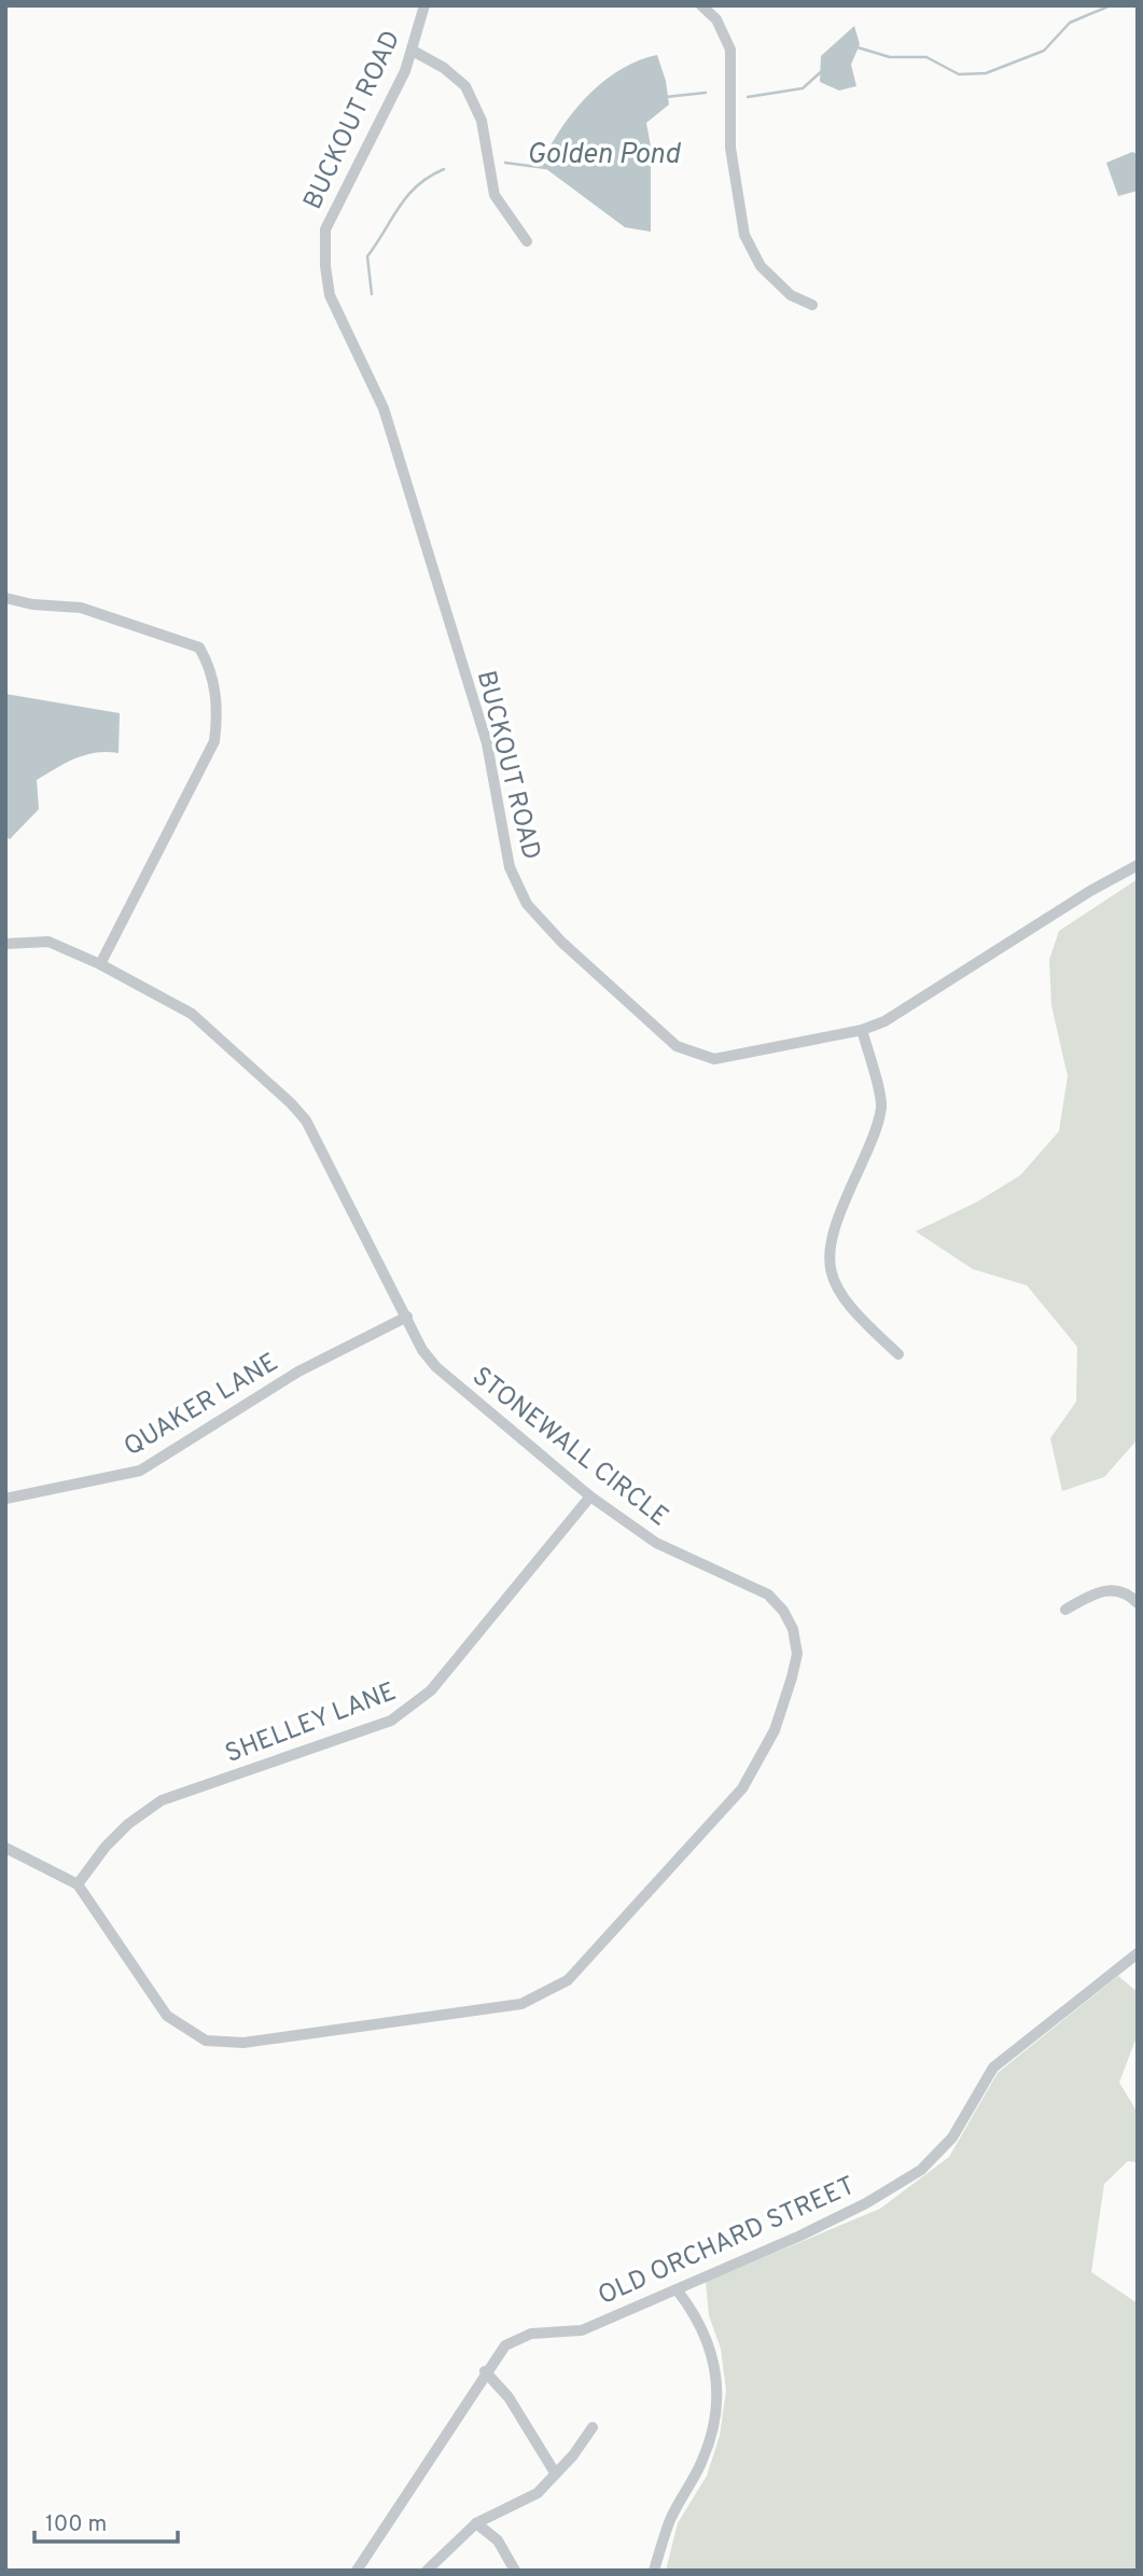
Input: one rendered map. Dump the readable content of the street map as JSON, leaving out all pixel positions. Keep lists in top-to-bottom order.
{
  "streets": {
    "street": [
      "BUCKOUT ROAD",
      "QUAKER LANE",
      "STONEWALL CIRCLE",
      "SHELLEY LANE",
      "OLD ORCHARD STREET"
    ]
  },
  "crossings": [
    ["QUAKER LANE", "STONEWALL CIRCLE"],
    ["STONEWALL CIRCLE", "SHELLEY LANE"]
  ],
  "water": ["Golden Pond"],
  "scale_bar": "100 m"
}
